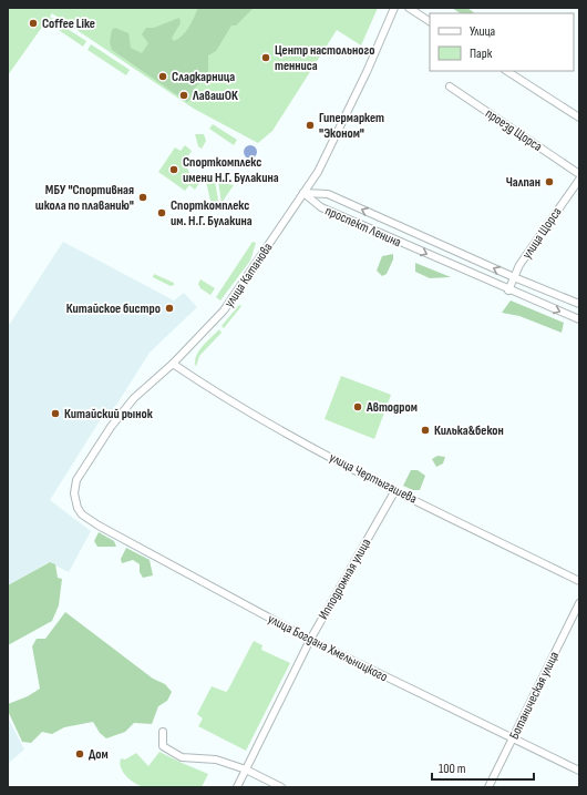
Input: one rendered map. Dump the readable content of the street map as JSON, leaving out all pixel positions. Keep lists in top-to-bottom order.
{
  "streets": {
    "street": [
      "проезд Щорса",
      "проспект Ленина",
      "улица Щорса",
      "улица Катанова",
      "улица Чертыгашева",
      "Ипподромная улица",
      "улица Богдана Хмельницкого",
      "Ботаническая улица"
    ]
  },
  "crossings": [
    ["проспект Ленина", "улица Щорса"],
    ["проспект Ленина", "улица Катанова"],
    ["улица Катанова", "улица Чертыгашева"],
    ["улица Катанова", "улица Богдана Хмельницкого"],
    ["улица Чертыгашева", "Ипподромная улица"],
    ["Ипподромная улица", "улица Богдана Хмельницкого"],
    ["улица Богдана Хмельницкого", "Ботаническая улица"]
  ],
  "places": [
    "Coffee Like",
    "Центр настольного тенниса",
    "Сладкарница",
    "ЛавашOK",
    "Гипермаркет \"Эконом\"",
    "Спорткомплекс имени Н.Г. Булакина",
    "Чалпан",
    "МБУ \"Спортивная школа по плаванию\"",
    "Спорткомплекс им. Н.Г. Булакина",
    "Китайское бистро",
    "Автодром",
    "Китайский рынок",
    "Килька&бекон",
    "Дом"
  ],
  "legend": ["Улица", "Парк"],
  "scale_bar": "100 m"
}
